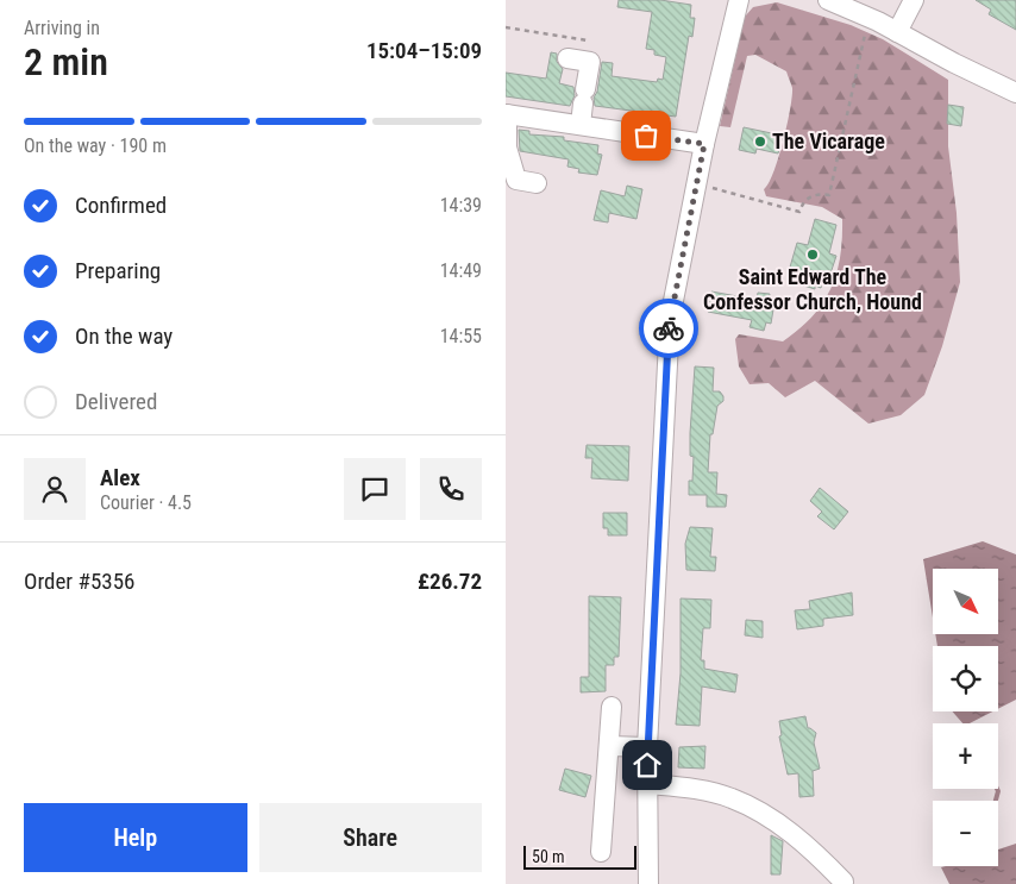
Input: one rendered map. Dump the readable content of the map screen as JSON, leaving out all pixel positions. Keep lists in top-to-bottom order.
{
  "places": ["The Vicarage", "Saint Edward The Confessor Church, Hound"],
  "scale_bar": "50 m",
  "north": "bottom right",
  "page": {
    "heading": ["2 min", "Arriving in", "15:04–15:09"],
    "panel": [
      "Alex",
      "Courier · 4.5",
      "Order #5356",
      "£26.72"
    ],
    "bar": "On the way · 190 m",
    "list": [
      ["Confirmed", "14:39"],
      ["Preparing", "14:49"],
      ["On the way", "14:55"],
      "Delivered"
    ],
    "map_buttons": ["+", "−"],
    "buttons": ["Help", "Share"],
    "scale": "50 m"
  }
}
